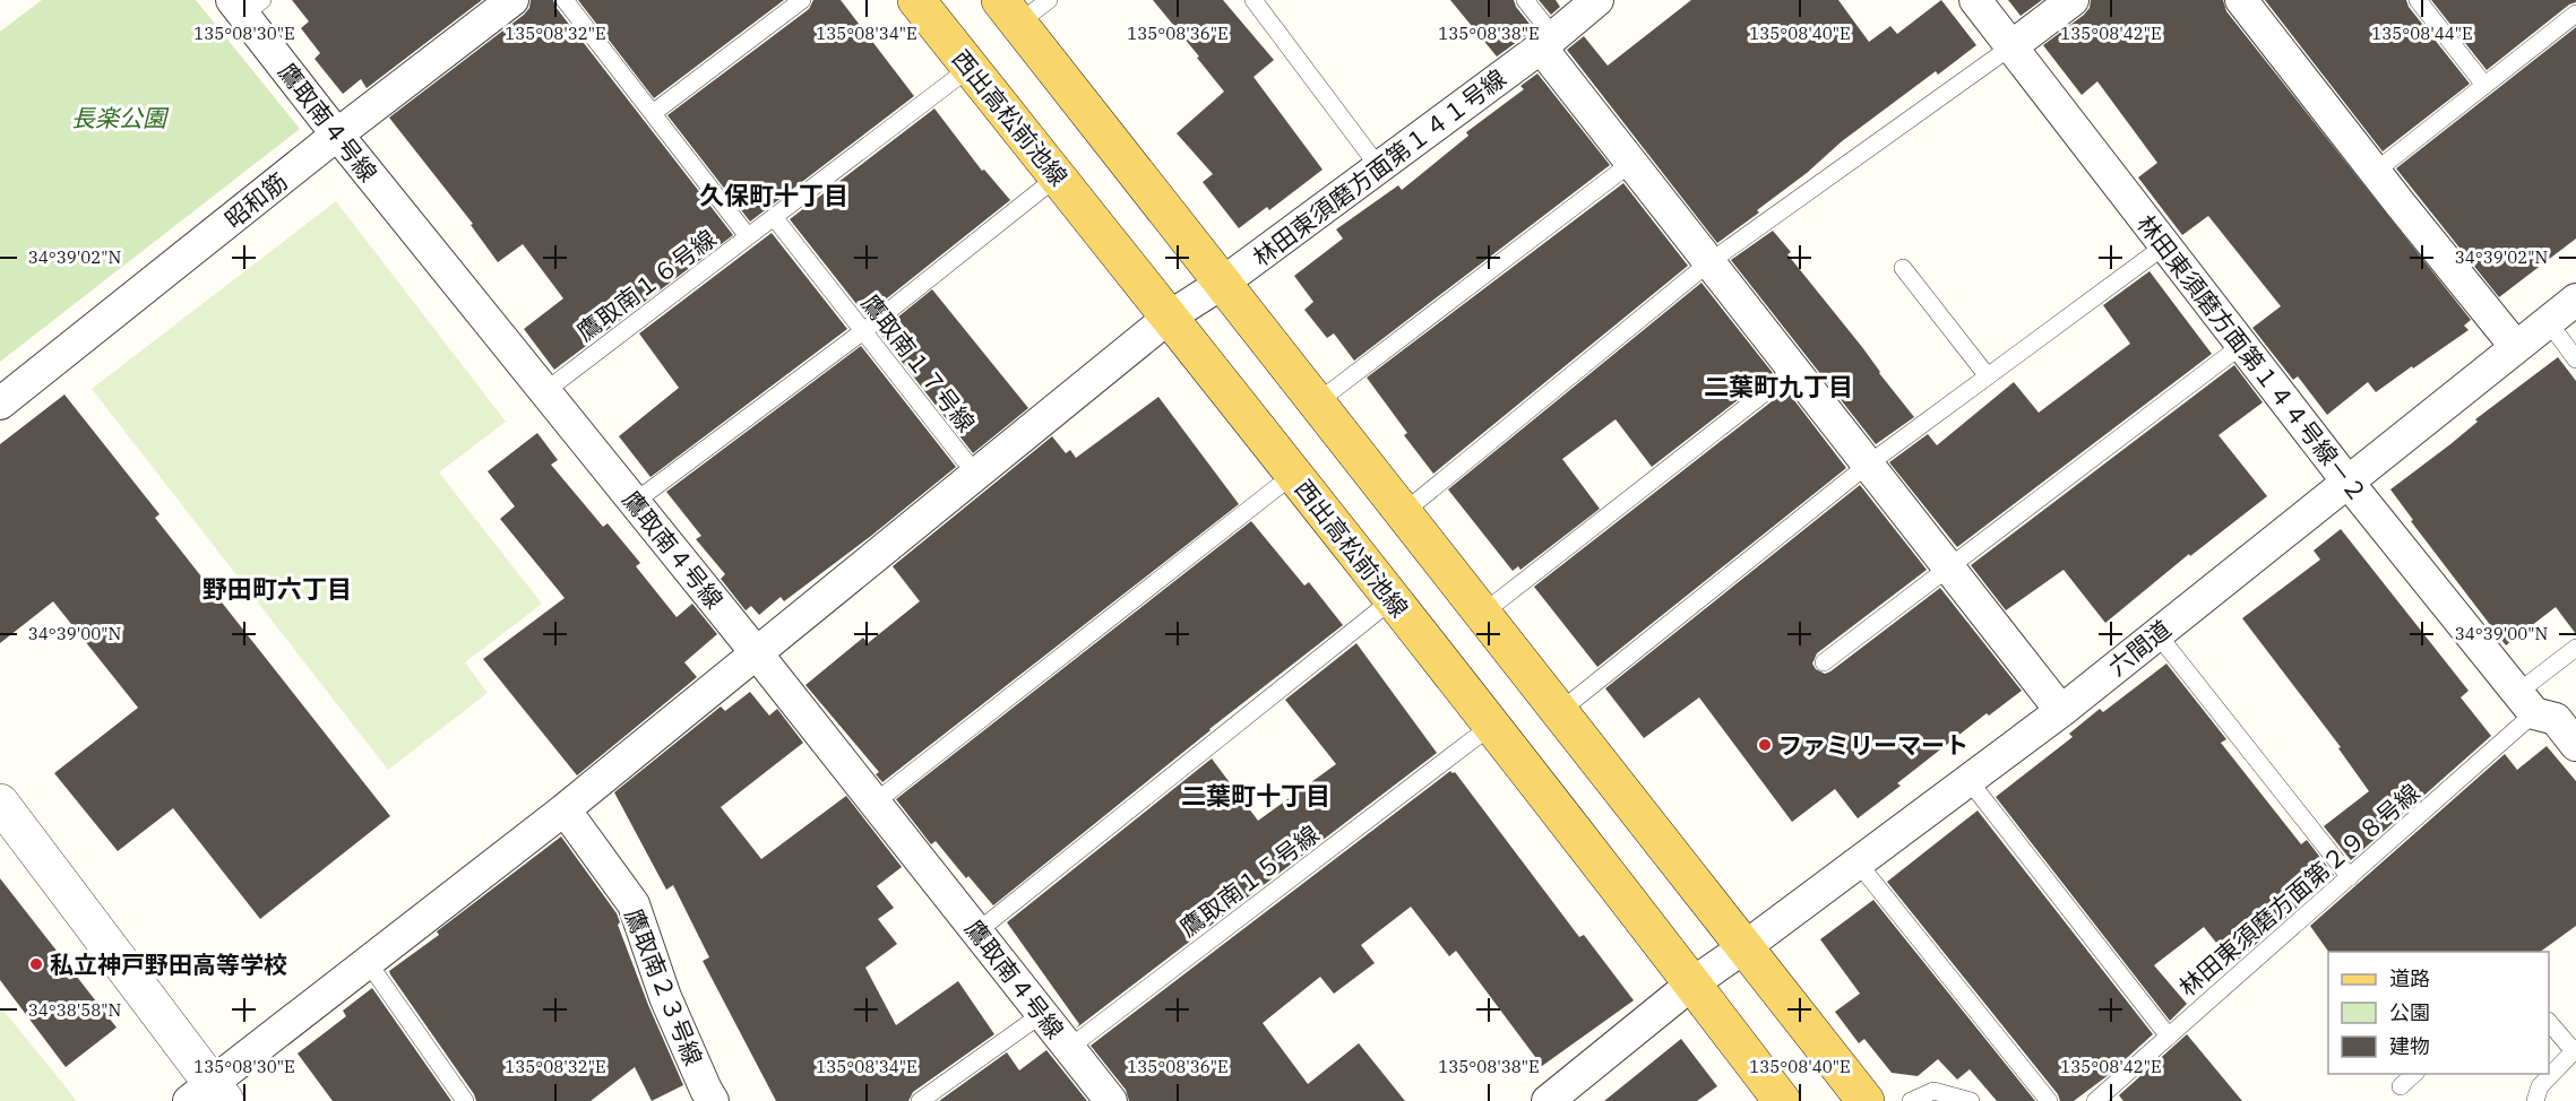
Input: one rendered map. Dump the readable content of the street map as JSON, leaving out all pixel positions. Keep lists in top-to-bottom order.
{
  "streets": {
    "main road": ["西出高松前池線"],
    "street": [
      "鷹取南４号線",
      "林田東須磨方面第１４１号線",
      "昭和筋",
      "林田東須磨方面第１４４号線－２",
      "六間道",
      "鷹取南２３号線"
    ],
    "lane": [
      "鷹取南１６号線",
      "鷹取南１７号線",
      "鷹取南１５号線",
      "林田東須磨方面第２９８号線"
    ]
  },
  "crossings": [
    ["西出高松前池線", "林田東須磨方面第１４１号線"],
    ["西出高松前池線", "鷹取南１６号線"],
    ["西出高松前池線", "六間道"],
    ["西出高松前池線", "鷹取南１５号線"],
    ["鷹取南４号線", "林田東須磨方面第１４１号線"],
    ["鷹取南４号線", "昭和筋"],
    ["鷹取南４号線", "鷹取南１６号線"],
    ["鷹取南４号線", "鷹取南１５号線"],
    ["林田東須磨方面第１４１号線", "鷹取南１７号線"],
    ["林田東須磨方面第１４１号線", "鷹取南２３号線"],
    ["鷹取南１６号線", "鷹取南１７号線"],
    ["林田東須磨方面第１４４号線－２", "六間道"],
    ["林田東須磨方面第１４４号線－２", "林田東須磨方面第２９８号線"]
  ],
  "districts": [
    "久保町十丁目",
    "二葉町九丁目",
    "野田町六丁目",
    "二葉町十丁目"
  ],
  "parks": ["長楽公園"],
  "places": ["ファミリーマート", "私立神戸野田高等学校"],
  "legend": ["道路", "公園", "建物"],
  "coordinates": [
    "135°08'30\"E",
    "135°08'32\"E",
    "135°08'34\"E",
    "135°08'36\"E",
    "135°08'38\"E",
    "135°08'40\"E",
    "135°08'42\"E",
    "135°08'44\"E",
    "34°39'02\"N",
    "34°39'00\"N",
    "34°38'58\"N"
  ]
}
